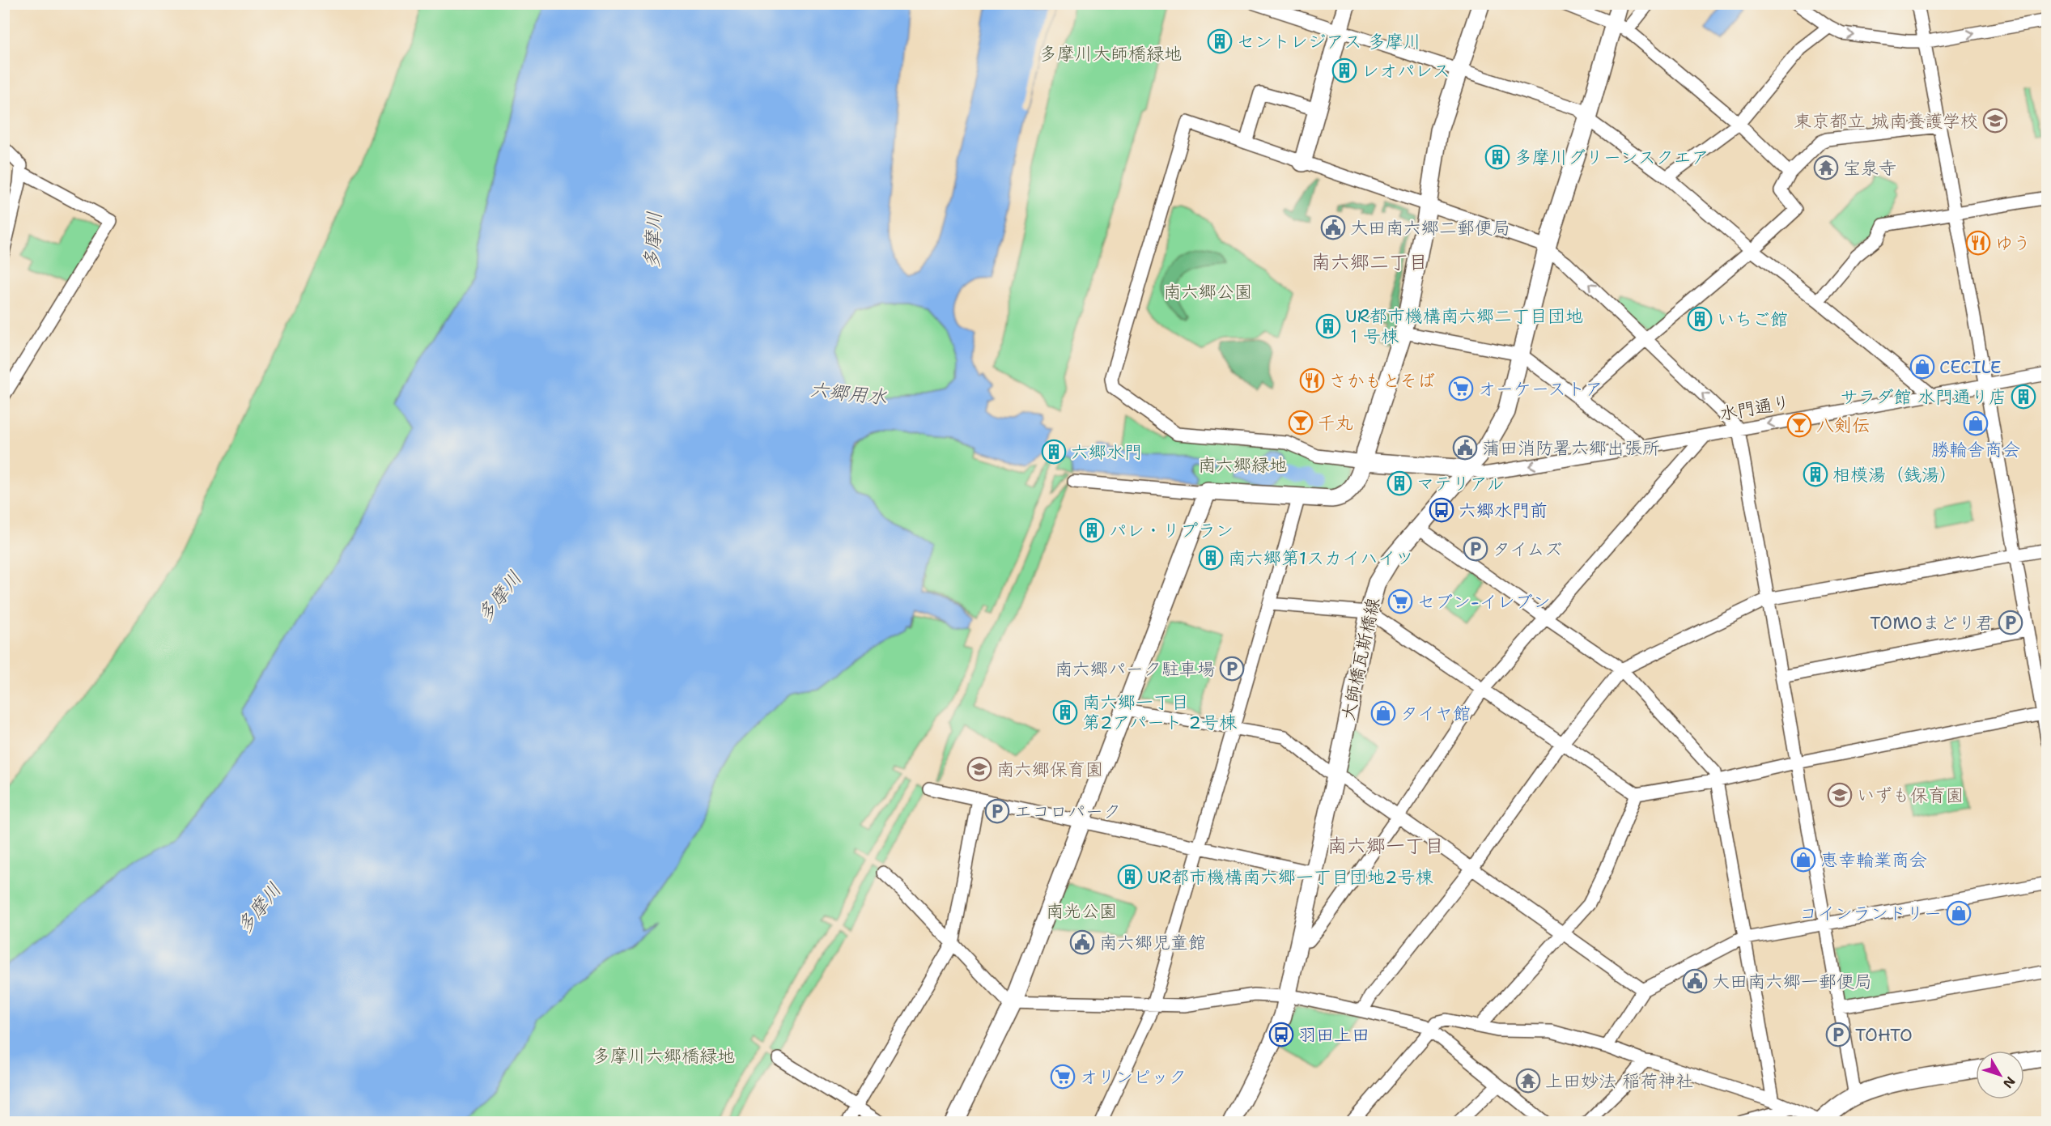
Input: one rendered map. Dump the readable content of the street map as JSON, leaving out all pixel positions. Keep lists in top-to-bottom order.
{
  "streets": {
    "street": ["水門通り", "大師橋瓦斯橋線"]
  },
  "crossings": [
    ["水門通り", "大師橋瓦斯橋線"]
  ],
  "one_way": ["水門通り"],
  "districts": ["南六郷二丁目", "南六郷一丁目"],
  "water": ["多摩川", "六郷用水"],
  "parks": [
    "多摩川大師橋緑地",
    "南六郷公園",
    "南六郷緑地",
    "南光公園",
    "多摩川六郷橋緑地"
  ],
  "places": {
    "building": [
      "セントレジアス 多摩川",
      "レオパレス",
      "多摩川グリーンスクエア",
      "いちご館",
      "UR都市機構南六郷二丁目団地 １号棟",
      "サラダ館 水門通り店",
      "六郷水門",
      "相模湯（銭湯）",
      "マテリアル",
      "パレ・リプラン",
      "南六郷第1スカイハイツ",
      "南六郷一丁目 第2アパート 2号棟",
      "UR都市機構南六郷一丁目団地2号棟"
    ],
    "school or university": ["東京都立 城南養護学校", "南六郷保育園", "いずも保育園"],
    "temple": ["宝泉寺", "上田妙法 稲荷神社"],
    "public building": [
      "大田南六郷二郵便局",
      "蒲田消防署六郷出張所",
      "南六郷児童館",
      "大田南六郷一郵便局"
    ],
    "restaurant": ["ゆう", "さかもとそば"],
    "shop": [
      "CECILE",
      "勝輪舎商会",
      "タイヤ館",
      "恵幸輪業商会",
      "コインランドリー"
    ],
    "supermarket": ["オーケーストア", "セブン-イレブン", "オリンピック"],
    "bar": ["千丸", "八剣伝"],
    "bus stop": ["六郷水門前", "羽田上田"],
    "parking": [
      "タイムズ",
      "TOMOまどり君",
      "南六郷パーク駐車場",
      "エコロパーク",
      "TOHTO"
    ]
  },
  "north": "bottom right"
}
